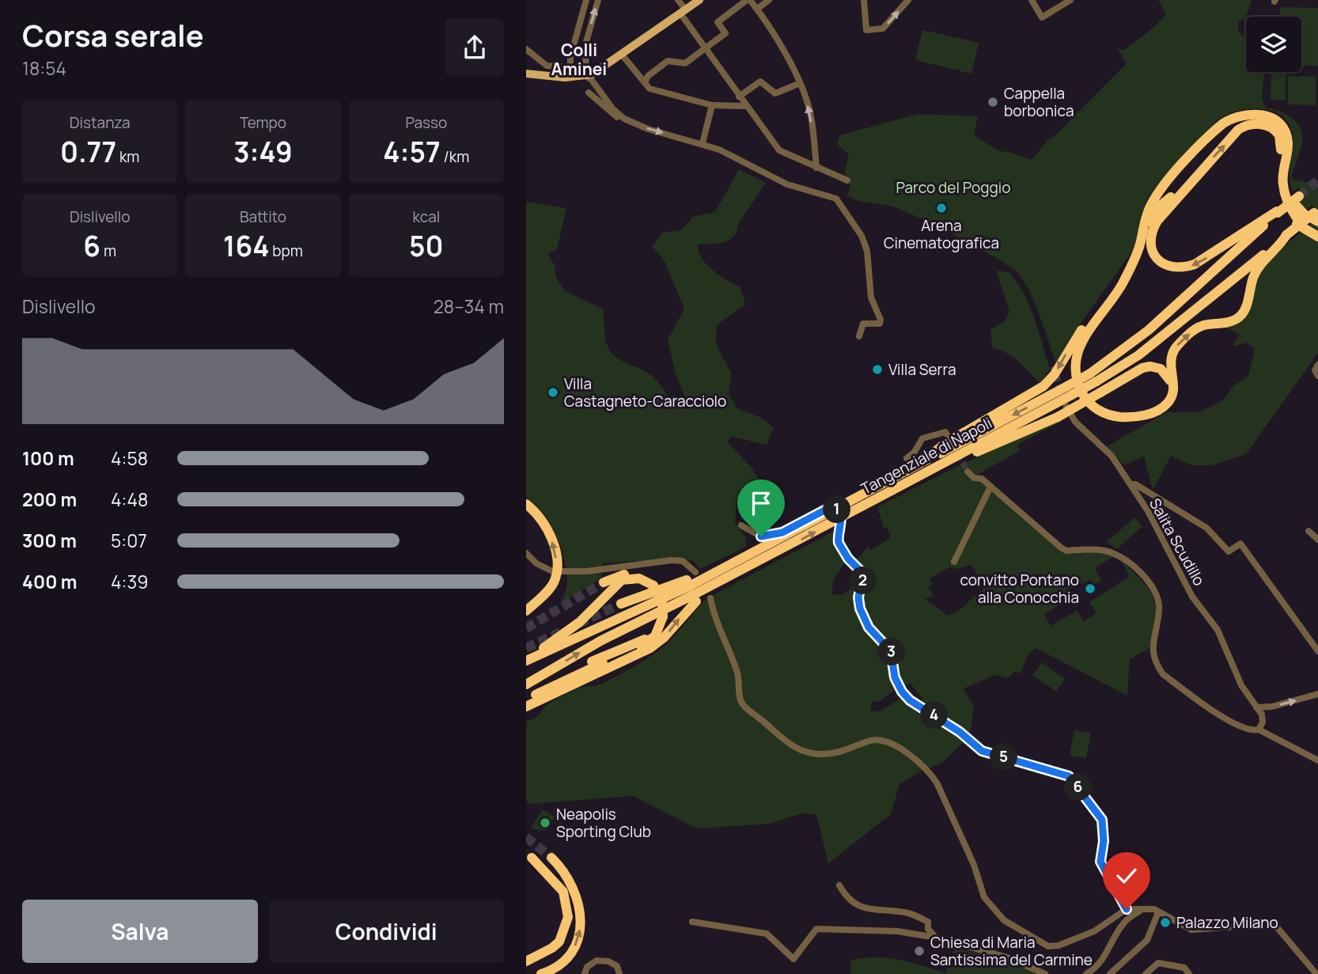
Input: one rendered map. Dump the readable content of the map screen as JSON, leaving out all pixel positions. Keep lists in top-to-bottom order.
{
  "streets": {
    "highway": ["Tangenziale di Napoli"],
    "street": ["Salita Scudillo"]
  },
  "districts": ["Colli Aminei"],
  "parks": ["Parco del Poggio"],
  "places": [
    "Cappella borbonica",
    "Arena Cinematografica",
    "Villa Serra",
    "Villa Castagneto-Caracciolo",
    "convitto Pontano alla Conocchia",
    "Neapolis Sporting Club",
    "Palazzo Milano",
    "Chiesa di Maria Santissima del Carmine"
  ],
  "page": {
    "heading": ["Corsa serale", "18:54"],
    "stats": [
      ["Distanza", "0.77 km"],
      ["Tempo", "3:49"],
      ["Passo", "4:57 /km"],
      ["Dislivello", "6 m"],
      ["Battito", "164 bpm"],
      ["kcal", "50"]
    ],
    "chart": ["Dislivello", "28–34 m"],
    "list": [
      {
        "name": "100 m",
        "note": "4:58"
      },
      {
        "name": "200 m",
        "note": "4:48"
      },
      {
        "name": "300 m",
        "note": "5:07"
      },
      {
        "name": "400 m",
        "note": "4:39"
      }
    ],
    "pins": [
      "1",
      "2",
      "3",
      "4",
      "5",
      "6"
    ],
    "buttons": ["Salva", "Condividi"]
  }
}
